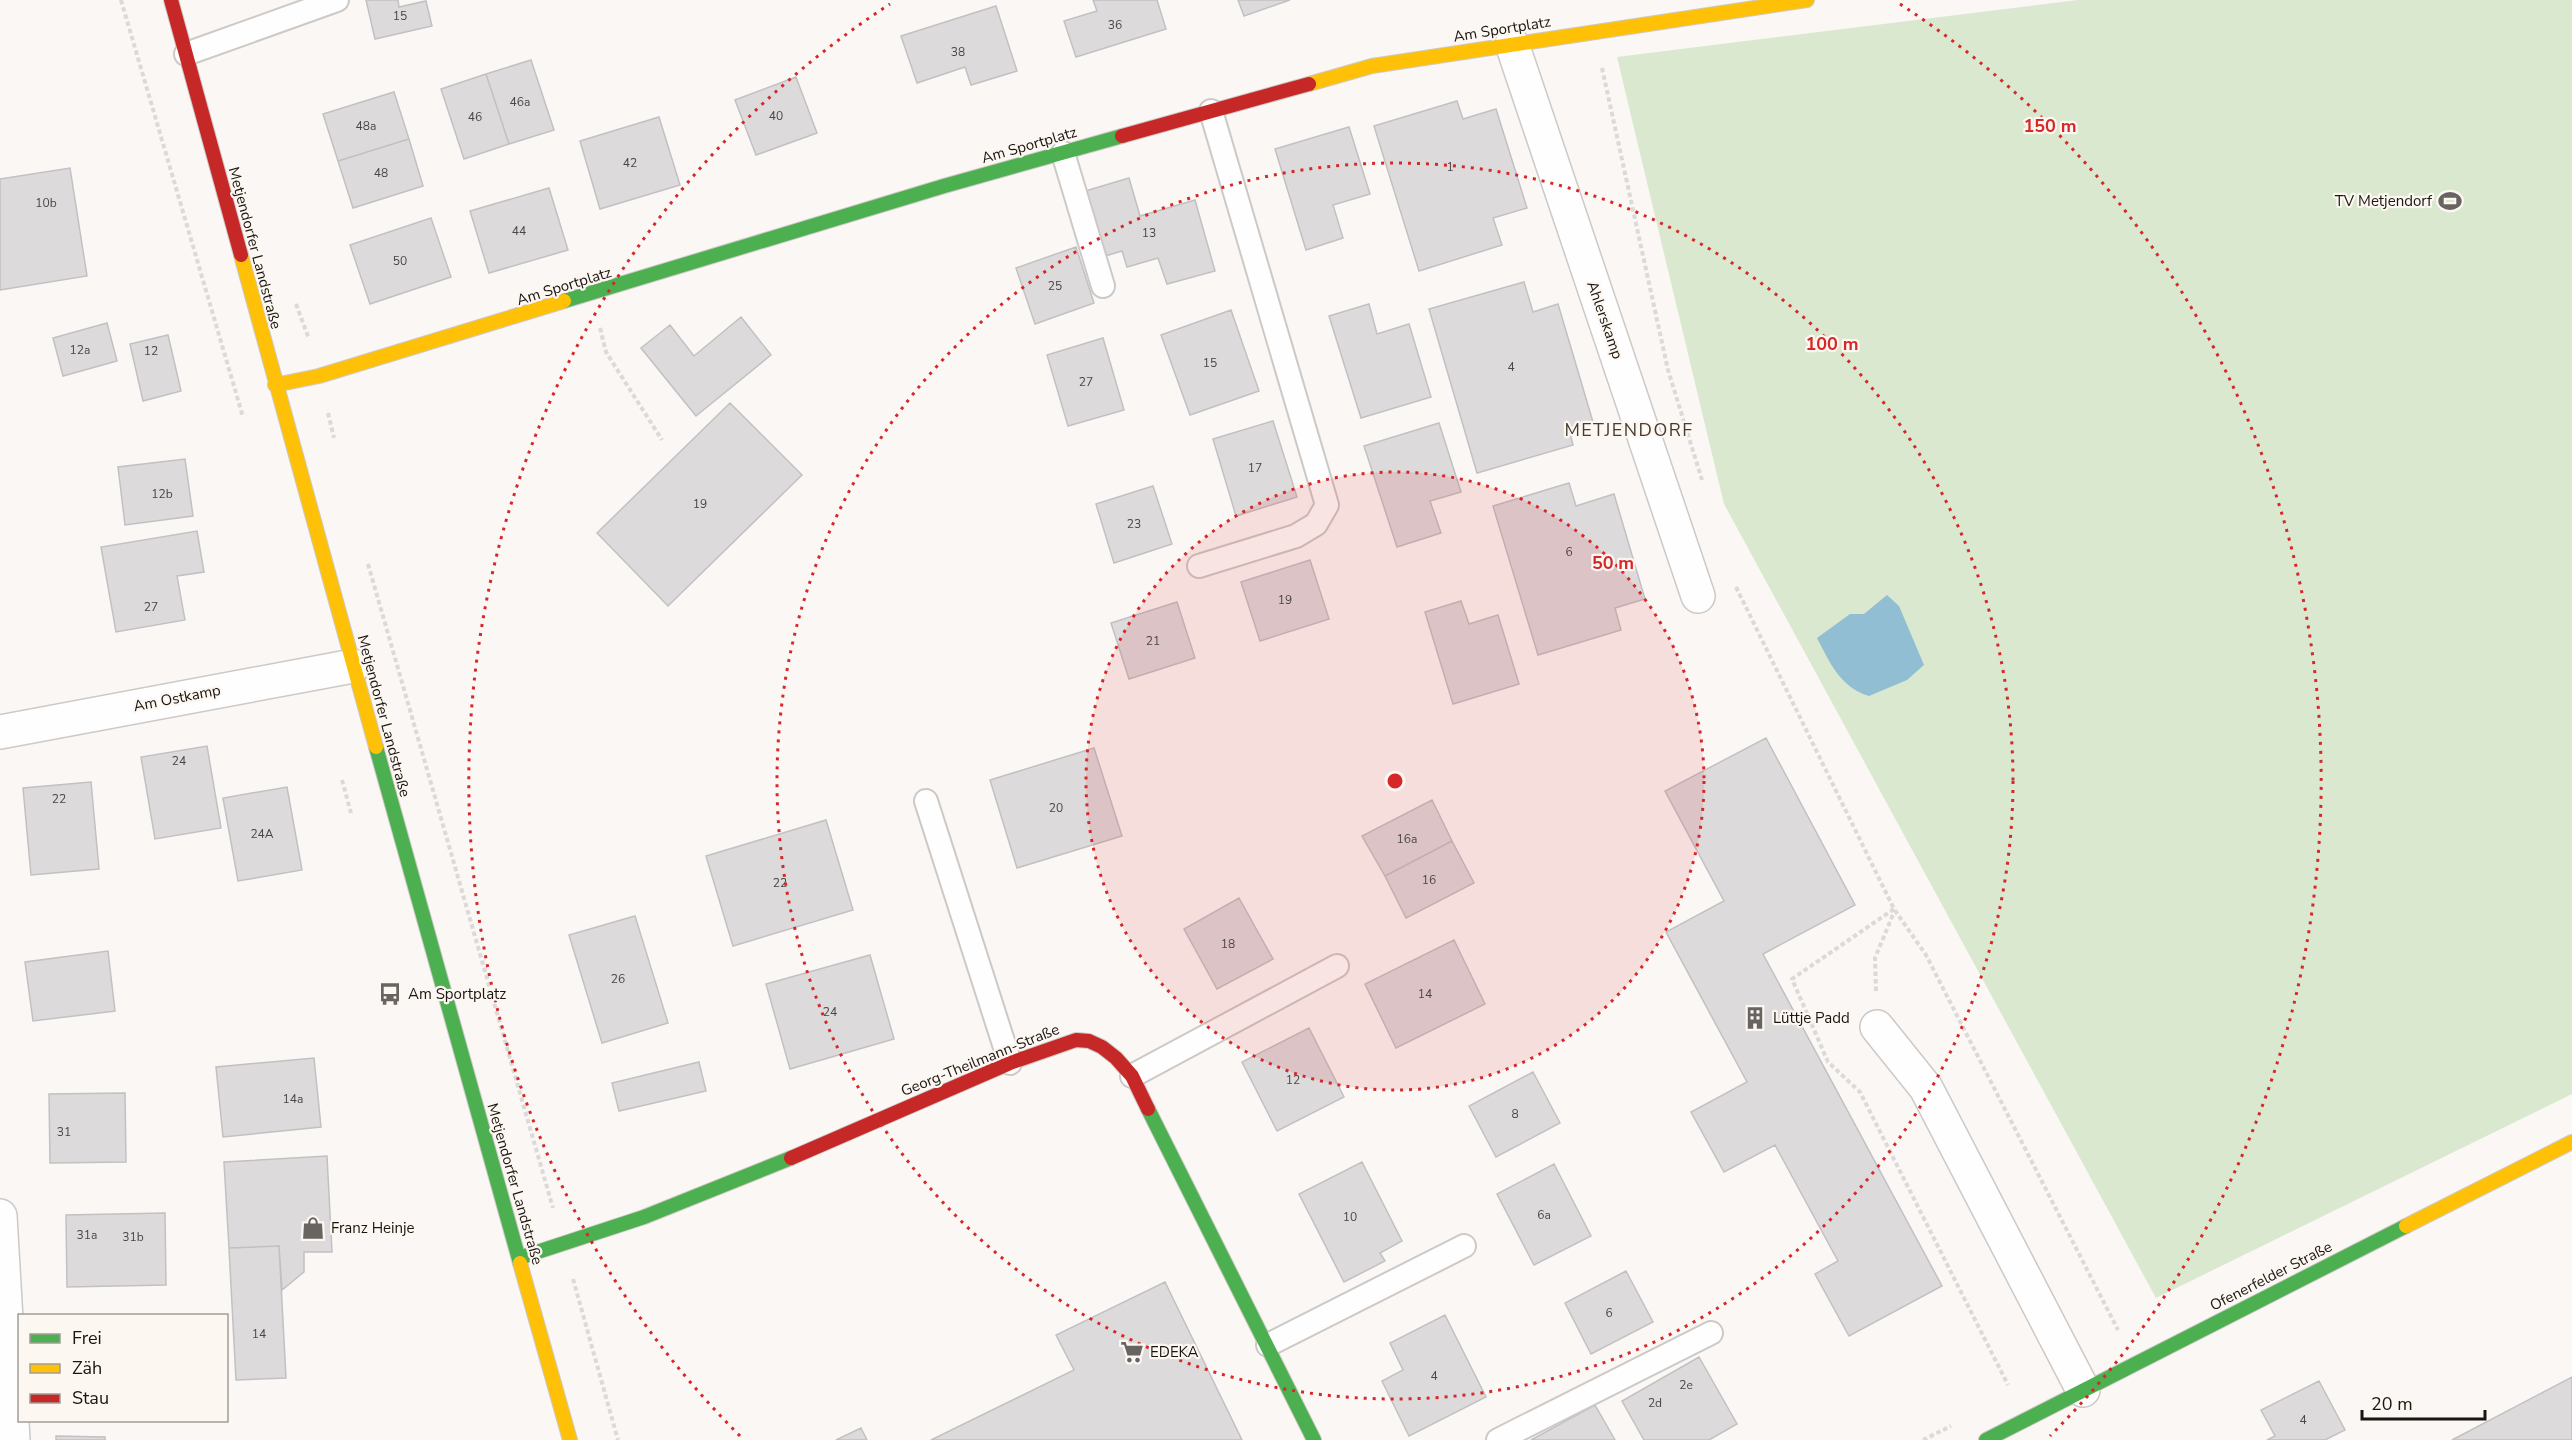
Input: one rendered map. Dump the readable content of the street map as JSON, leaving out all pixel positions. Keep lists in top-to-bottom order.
{
  "streets": {
    "street": [
      "Am Sportplatz",
      "Metjendorfer Landstraße",
      "Ahlerskamp",
      "Am Ostkamp",
      "Georg-Theilmann-Straße",
      "Ofenerfelder Straße"
    ]
  },
  "crossings": [
    ["Am Sportplatz", "Metjendorfer Landstraße"],
    ["Am Sportplatz", "Ahlerskamp"],
    ["Metjendorfer Landstraße", "Am Ostkamp"],
    ["Metjendorfer Landstraße", "Georg-Theilmann-Straße"]
  ],
  "districts": ["METJENDORF"],
  "places": {
    "sports": ["TV Metjendorf"],
    "bus stop": ["Am Sportplatz"],
    "building": ["Lüttje Padd"],
    "shop": ["Franz Heinje"],
    "supermarket": ["EDEKA"]
  },
  "house_numbers": [
    "15",
    "36",
    "38",
    "46a",
    "40",
    "46",
    "48a",
    "42",
    "1",
    "48",
    "10b",
    "44",
    "13",
    "50",
    "25",
    "12a",
    "12",
    "15",
    "4",
    "27",
    "17",
    "12b",
    "19",
    "23",
    "6",
    "19",
    "27",
    "21",
    "24",
    "22",
    "20",
    "24A",
    "16a",
    "16",
    "22",
    "18",
    "26",
    "14",
    "24",
    "12",
    "14a",
    "8",
    "31",
    "6a",
    "10",
    "31a",
    "31b",
    "6",
    "14",
    "4",
    "2e",
    "2d",
    "4"
  ],
  "legend": ["Frei", "Zäh", "Stau"],
  "scale_bar": "20 m",
  "rings": ["150 m", "100 m", "50 m"]
}
